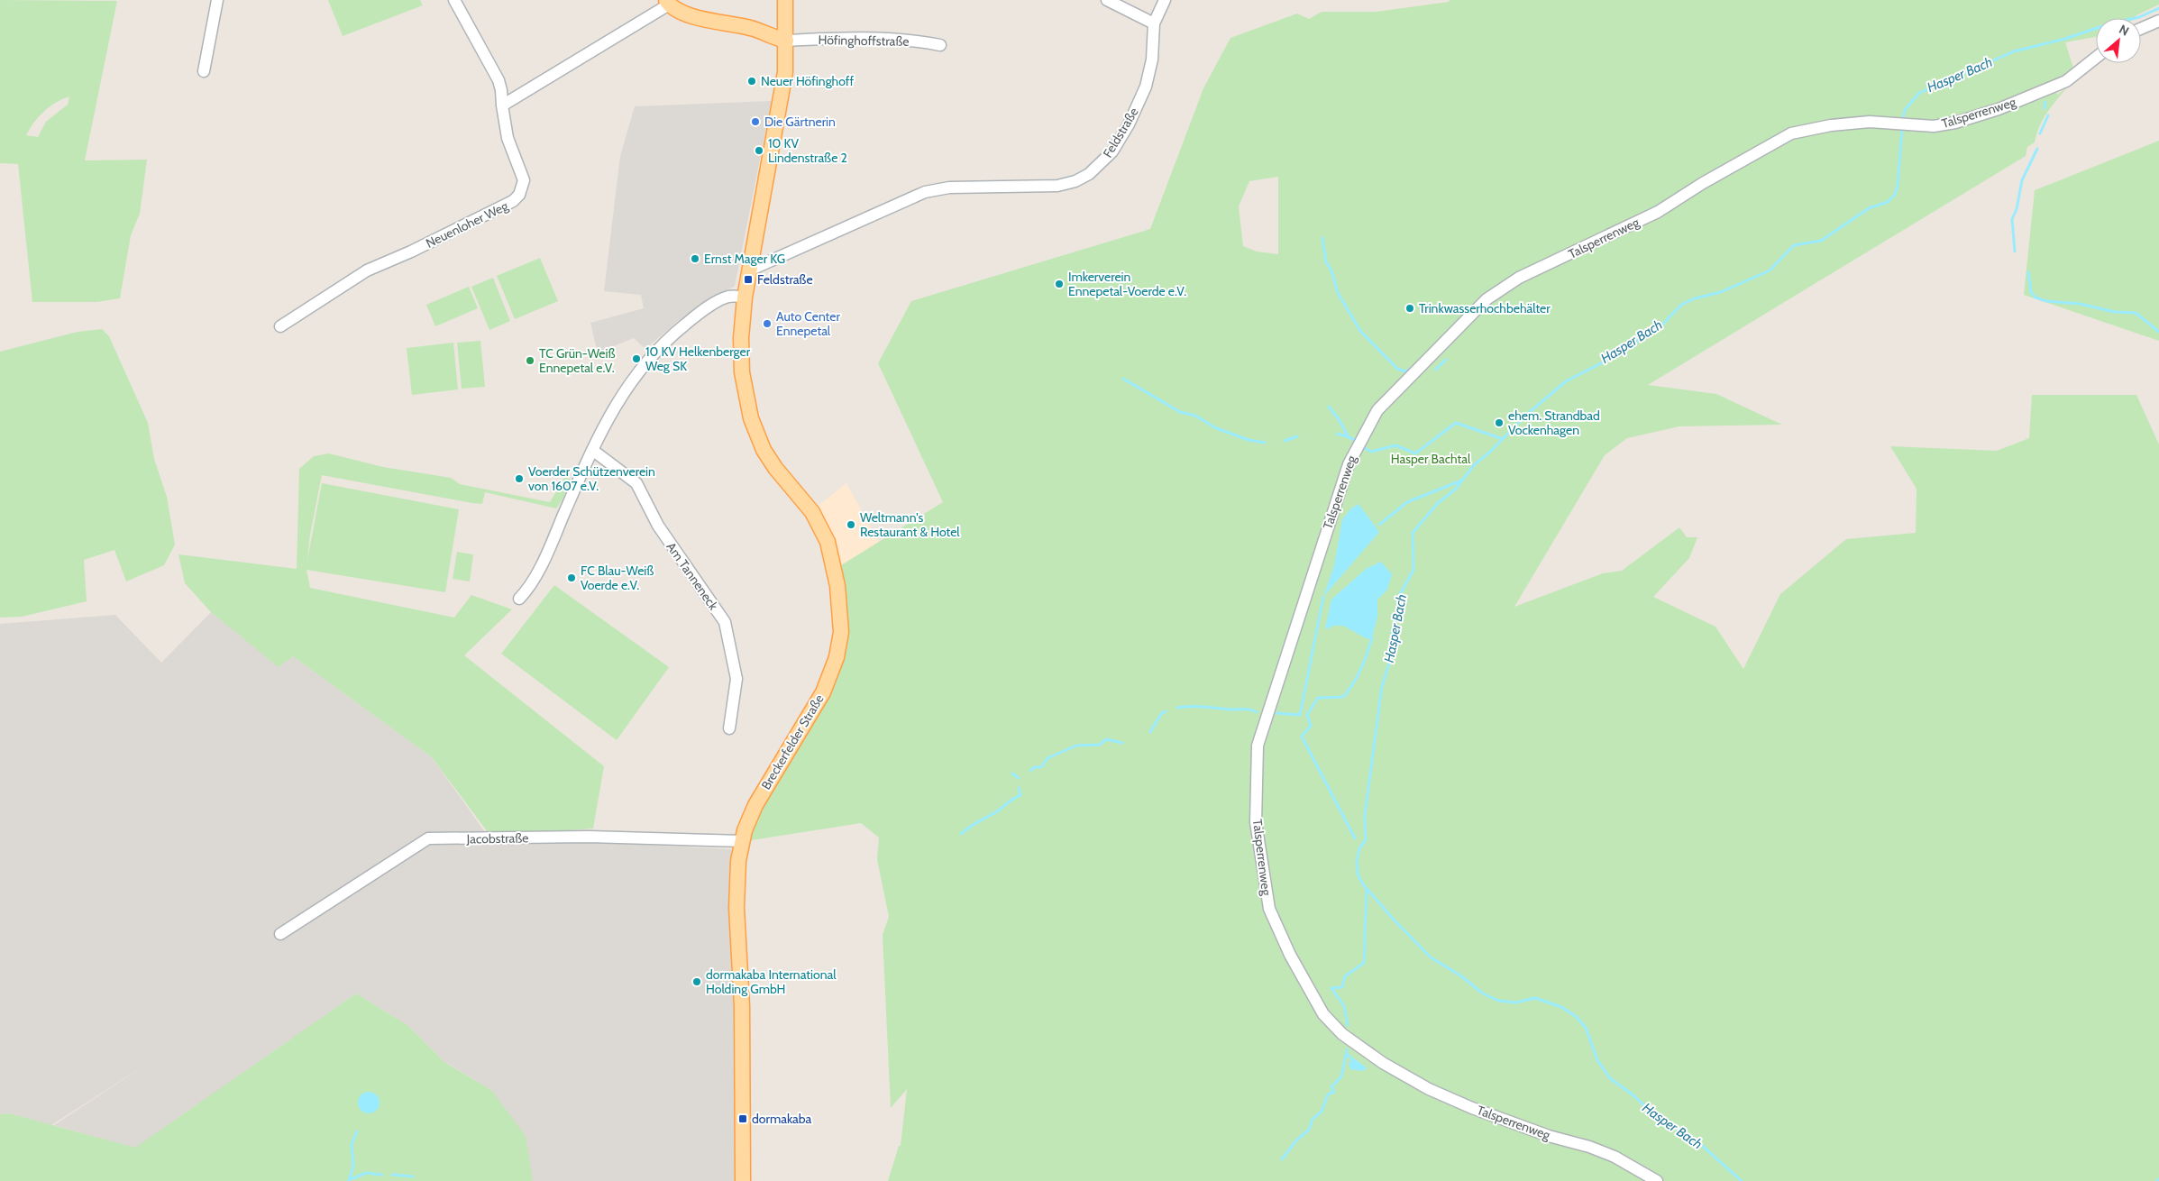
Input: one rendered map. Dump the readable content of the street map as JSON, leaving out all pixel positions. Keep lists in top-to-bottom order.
{
  "streets": {
    "main road": ["Breckerfelder Straße"],
    "street": [
      "Höfinghoffstraße",
      "Talsperrenweg",
      "Feldstraße",
      "Neuenloher Weg",
      "Am Tanneneck",
      "Jacobstraße"
    ]
  },
  "crossings": [
    ["Höfinghoffstraße", "Breckerfelder Straße"],
    ["Feldstraße", "Breckerfelder Straße"],
    ["Breckerfelder Straße", "Jacobstraße"]
  ],
  "water": ["Hasper Bach"],
  "parks": ["Hasper Bachtal"],
  "places": {
    "other": [
      "Neuer Höfinghoff",
      "Die Gärtnerin",
      "10 KV Lindenstraße 2",
      "Ernst Mager KG",
      "Imkerverein Ennepetal-Voerde e.V.",
      "Trinkwasserhochbehälter",
      "Auto Center Ennepetal",
      "10 KV Helkenberger Weg SK",
      "TC Grün-Weiß Ennepetal e.V.",
      "ehem. Strandbad Vockenhagen",
      "Voerder Schützenverein von 1607 e.V.",
      "Weltmann's Restaurant & Hotel",
      "FC Blau-Weiß Voerde e.V.",
      "dormakaba International Holding GmbH"
    ],
    "transit": ["Feldstraße", "dormakaba"]
  },
  "north": "top right"
}
